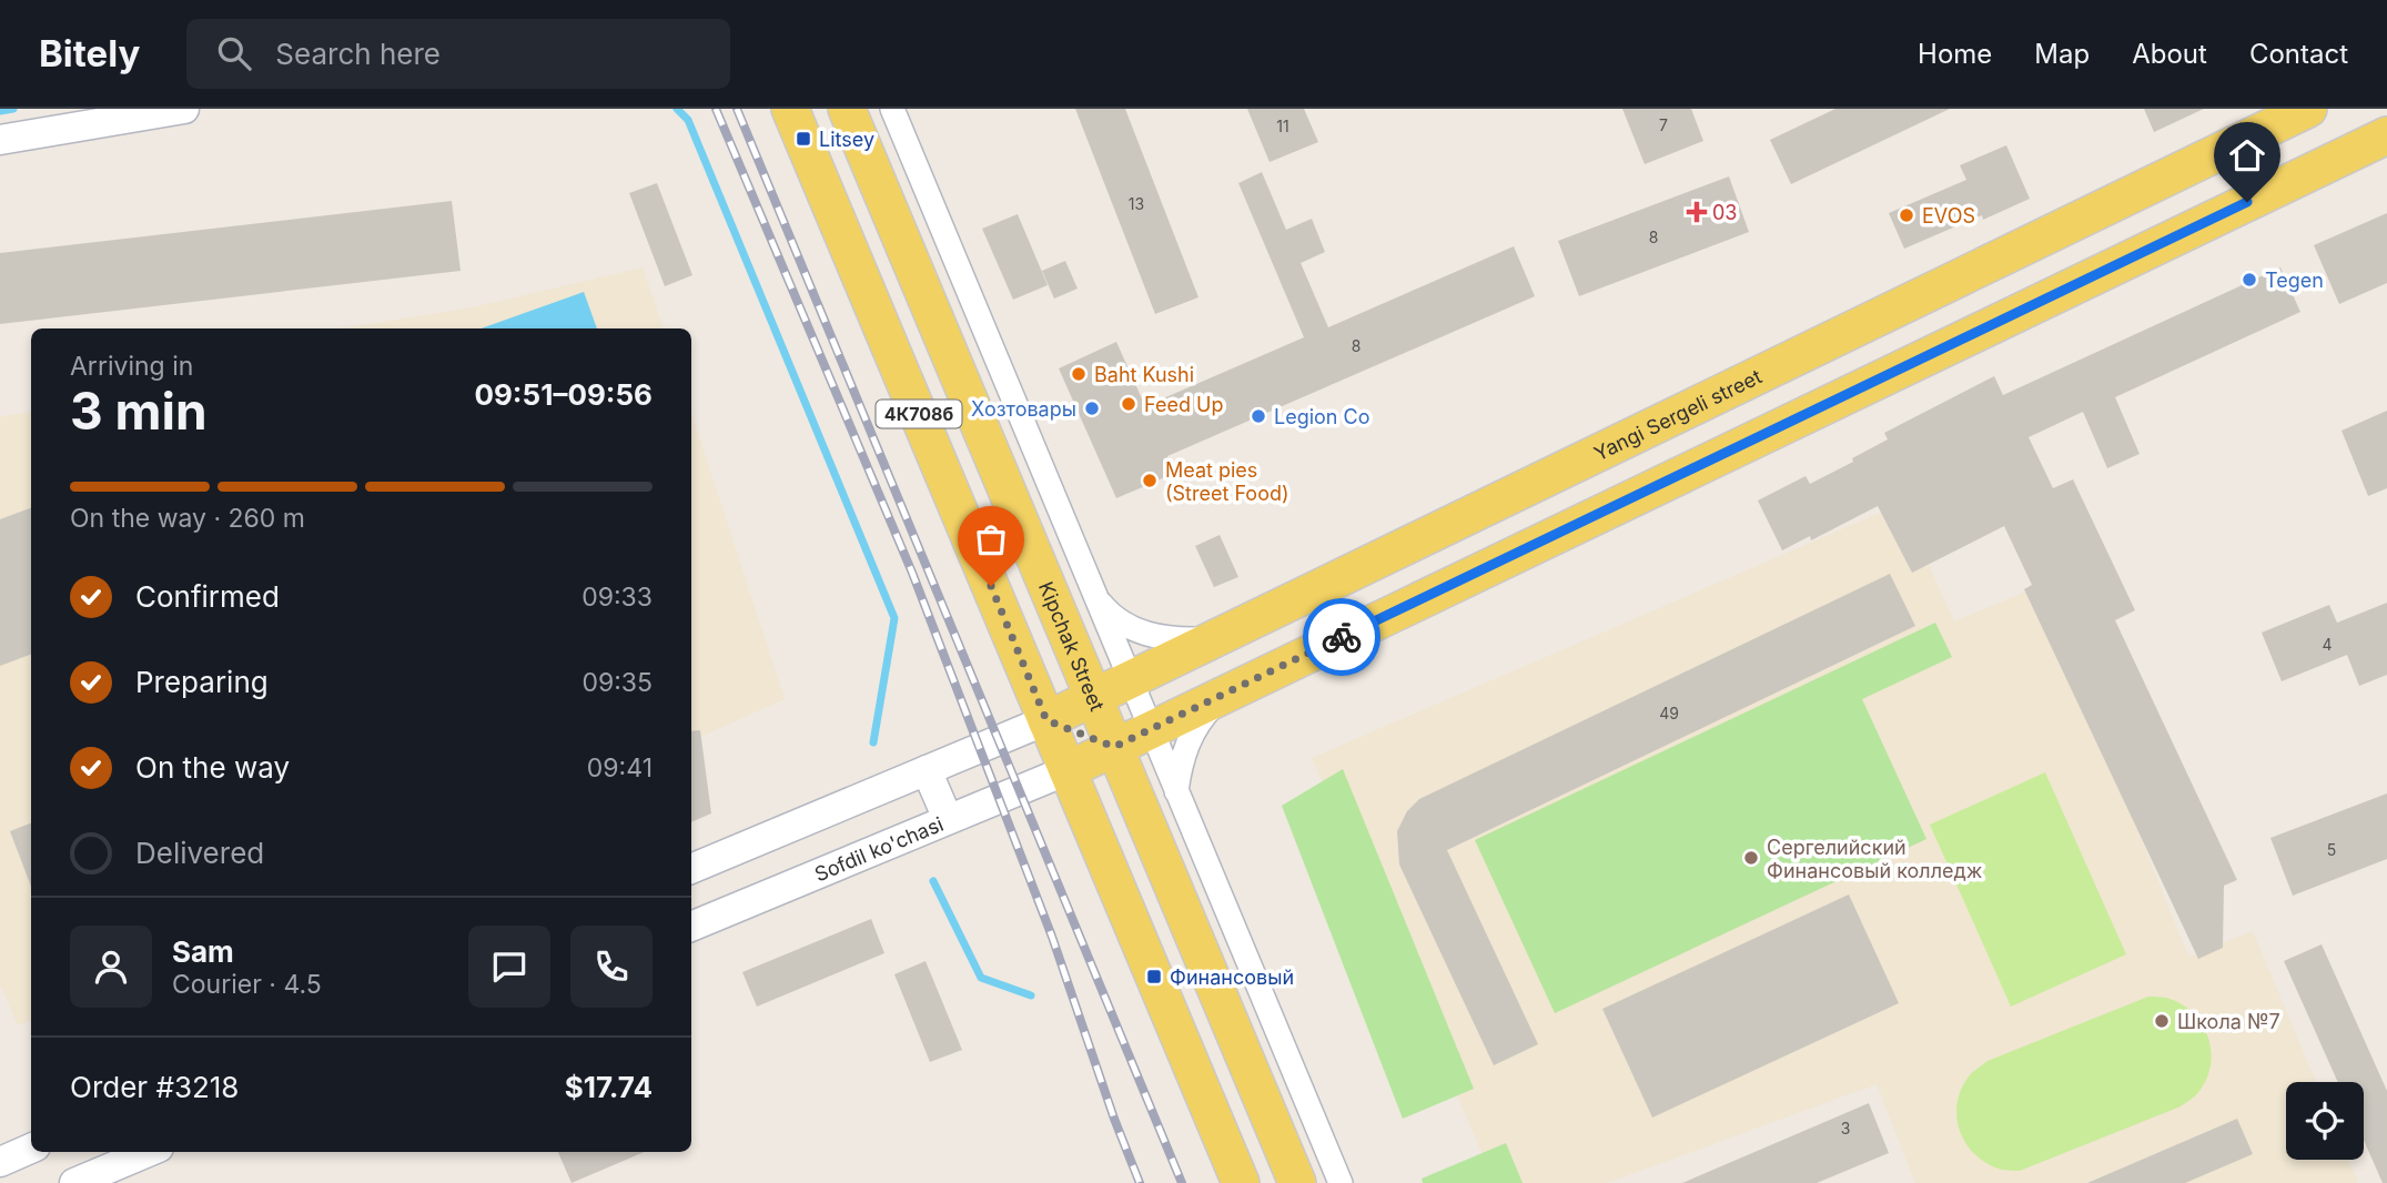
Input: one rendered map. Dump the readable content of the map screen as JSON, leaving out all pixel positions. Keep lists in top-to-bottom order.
{
  "streets": {
    "main road": ["4К708б", "Yangi Sergeli street", "Kipchak Street"],
    "street": ["Sofdil ko'chasi"]
  },
  "crossings": [
    ["4К708б", "Yangi Sergeli street"],
    ["Yangi Sergeli street", "Kipchak Street"]
  ],
  "places": {
    "transit": ["Litsey", "Финансовый"],
    "health": ["03"],
    "other": [
      "EVOS",
      "Tegen",
      "Baht Kushi",
      "Feed Up",
      "Хозтовары",
      "Legion Co",
      "Meat pies (Street Food)",
      "Сергелийский Финансовый колледж",
      "Школа №7"
    ]
  },
  "house_numbers": [
    "7",
    "11",
    "13",
    "8",
    "8",
    "4",
    "49",
    "5",
    "3"
  ],
  "page": {
    "header": "Bitely",
    "search": "Search here",
    "nav": [
      "Home",
      "Map",
      "About",
      "Contact"
    ],
    "heading": ["3 min", "Arriving in", "09:51–09:56"],
    "panel": [
      "Sam",
      "Courier · 4.5",
      "Order #3218",
      "$17.74"
    ],
    "bar": "On the way · 260 m",
    "list": [
      ["Confirmed", "09:33"],
      ["Preparing", "09:35"],
      ["On the way", "09:41"],
      "Delivered"
    ]
  }
}
